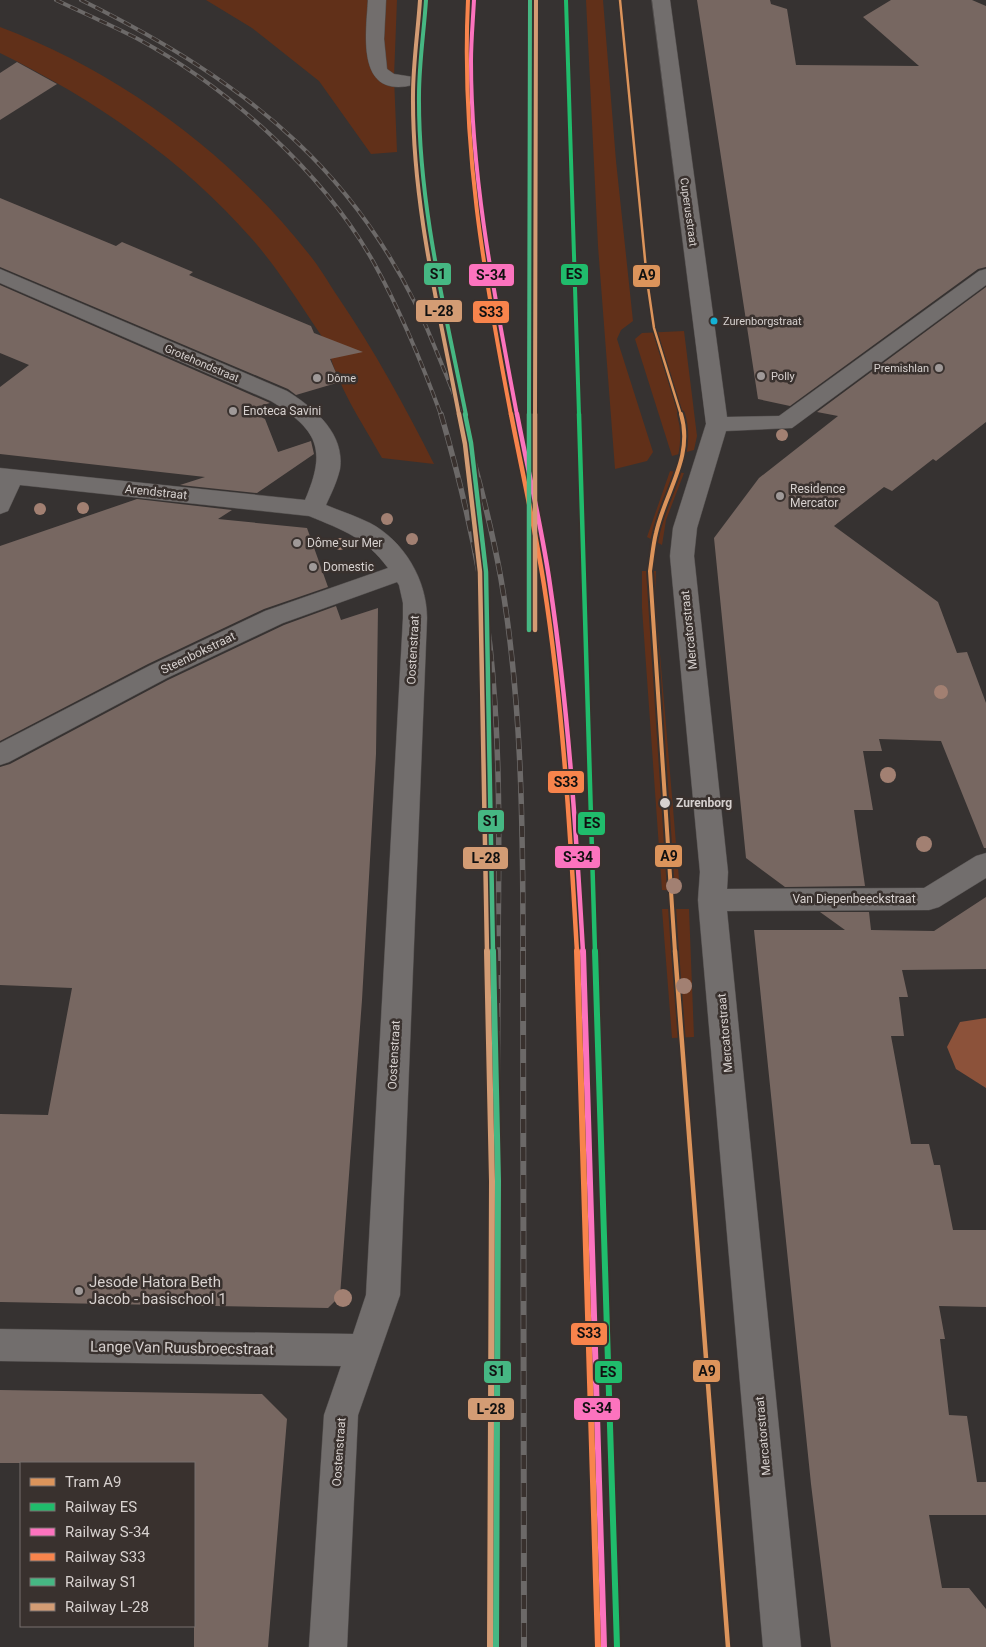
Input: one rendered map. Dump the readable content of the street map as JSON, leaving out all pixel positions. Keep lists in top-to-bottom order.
{
  "streets": {
    "street": [
      "Cuperusstraat",
      "Grotehondstraat",
      "Arendstraat",
      "Mercatorstraat",
      "Oostenstraat",
      "Steenbokstraat",
      "Van Diepenbeeckstraat",
      "Lange Van Ruusbroecstraat"
    ]
  },
  "crossings": [
    ["Cuperusstraat", "Mercatorstraat"],
    ["Grotehondstraat", "Arendstraat"],
    ["Grotehondstraat", "Oostenstraat"],
    ["Arendstraat", "Oostenstraat"],
    ["Mercatorstraat", "Van Diepenbeeckstraat"],
    ["Oostenstraat", "Steenbokstraat"],
    ["Oostenstraat", "Lange Van Ruusbroecstraat"]
  ],
  "places": [
    "Zurenborgstraat",
    "Premishlan",
    "Polly",
    "Dôme",
    "Enoteca Savini",
    "Residence Mercator",
    "Dôme sur Mer",
    "Domestic",
    "Zurenborg",
    "Jesode Hatora Beth Jacob - basischool 1"
  ],
  "lines": [
    "tram line A9",
    "rail line ES",
    "rail line S-34",
    "rail line S33",
    "rail line S1",
    "rail line L-28"
  ],
  "legend": [
    "Tram A9",
    "Railway ES",
    "Railway S-34",
    "Railway S33",
    "Railway S1",
    "Railway L-28"
  ]
}
